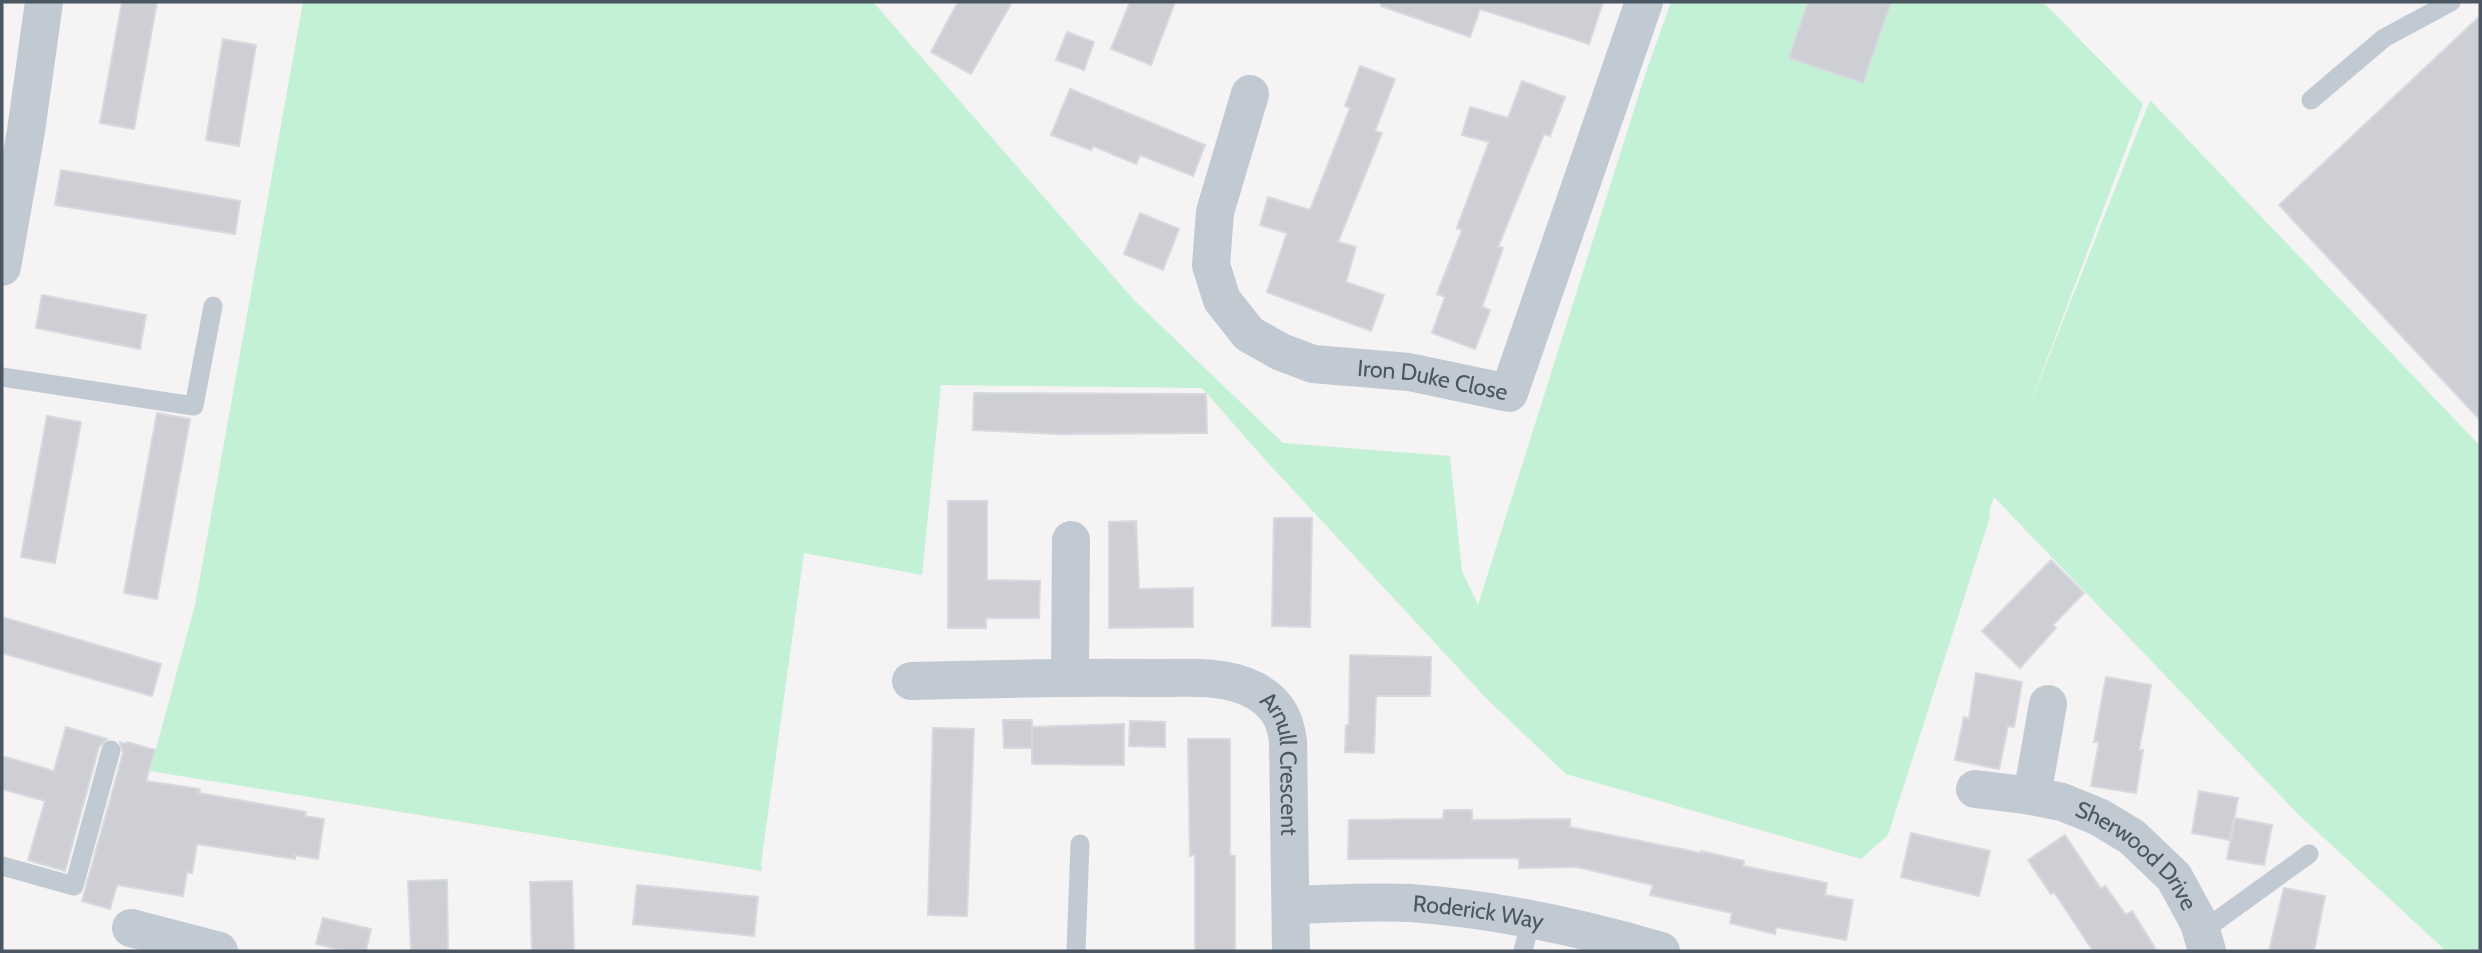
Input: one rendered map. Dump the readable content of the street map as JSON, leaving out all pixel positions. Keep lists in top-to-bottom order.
{
  "streets": {
    "street": [
      "Iron Duke Close",
      "Arnull Crescent",
      "Sherwood Drive",
      "Roderick Way"
    ]
  },
  "crossings": [
    ["Arnull Crescent", "Roderick Way"]
  ]
}
